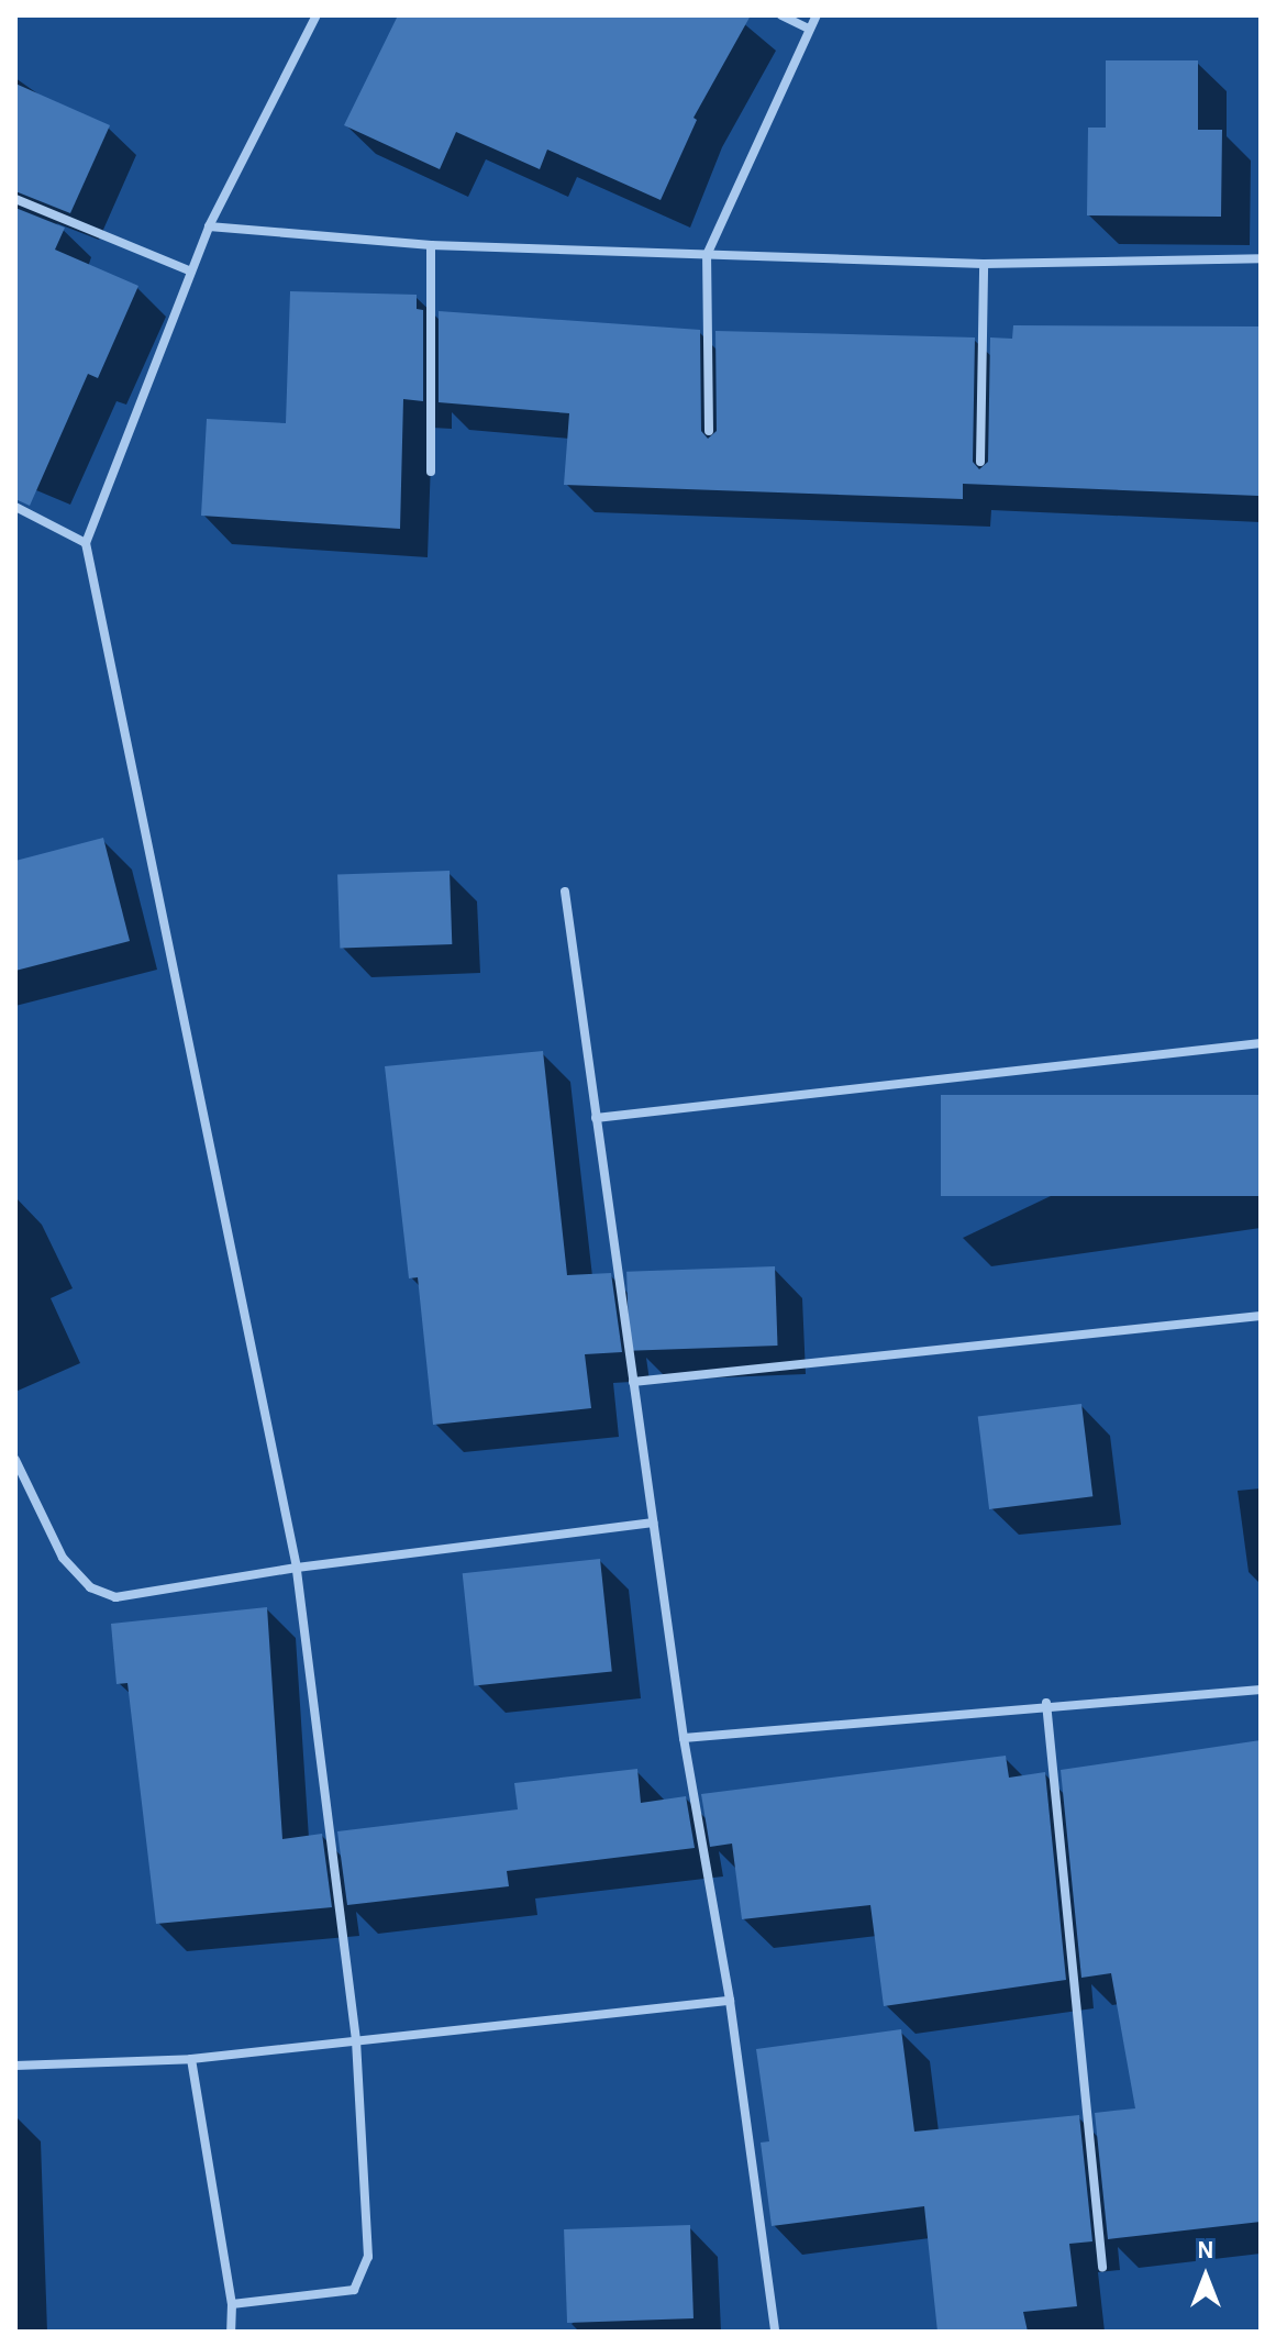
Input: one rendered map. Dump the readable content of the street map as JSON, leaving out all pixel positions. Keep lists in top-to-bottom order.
{
  "north": "top"
}
